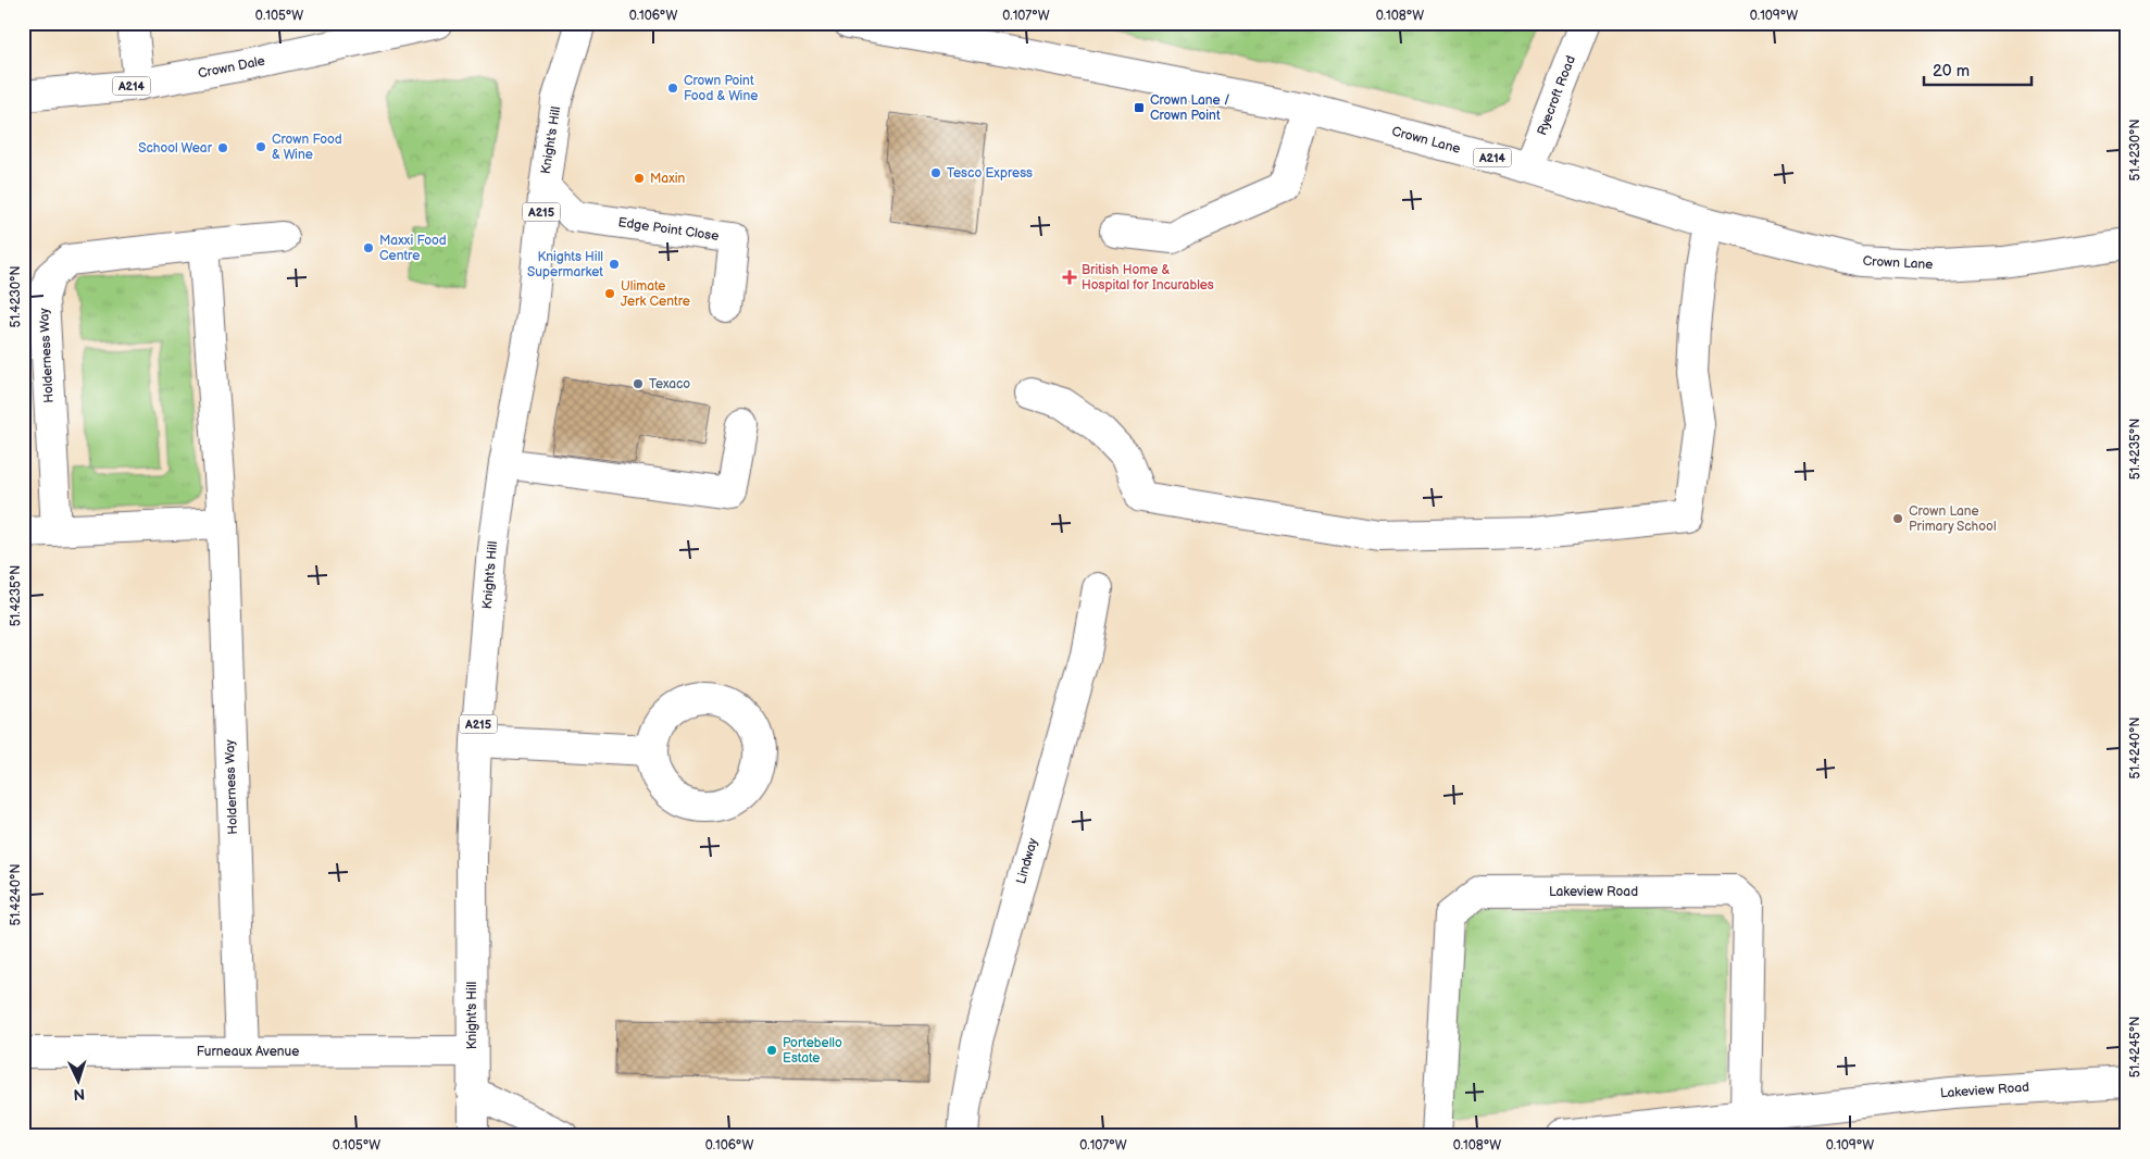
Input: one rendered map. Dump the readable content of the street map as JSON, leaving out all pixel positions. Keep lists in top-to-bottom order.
{
  "streets": {
    "street": [
      "Crown Dale",
      "A214",
      "Ryecroft Road",
      "Knight's Hill",
      "Crown Lane",
      "A215",
      "Edge Point Close",
      "Holderness Way",
      "Lindway",
      "Lakeview Road",
      "Furneaux Avenue"
    ]
  },
  "crossings": [
    ["Ryecroft Road", "Crown Lane"],
    ["Knight's Hill", "Edge Point Close"],
    ["Knight's Hill", "Furneaux Avenue"],
    ["Holderness Way", "Furneaux Avenue"]
  ],
  "places": {
    "other": [
      "Crown Point Food & Wine",
      "Crown Food & Wine",
      "School Wear",
      "Tesco Express",
      "Maxin",
      "Maxxi Food Centre",
      "Knights Hill Supermarket",
      "Ulimate Jerk Centre",
      "Texaco",
      "Crown Lane Primary School",
      "Portebello Estate"
    ],
    "transit": ["Crown Lane / Crown Point"],
    "health": ["British Home & Hospital for Incurables"]
  },
  "scale_bar": "20 m",
  "north": "bottom",
  "coordinates": [
    "0.105°W",
    "0.106°W",
    "0.107°W",
    "0.108°W",
    "0.109°W",
    "51.4230°N",
    "51.4235°N",
    "51.4240°N",
    "51.4245°N"
  ]
}
